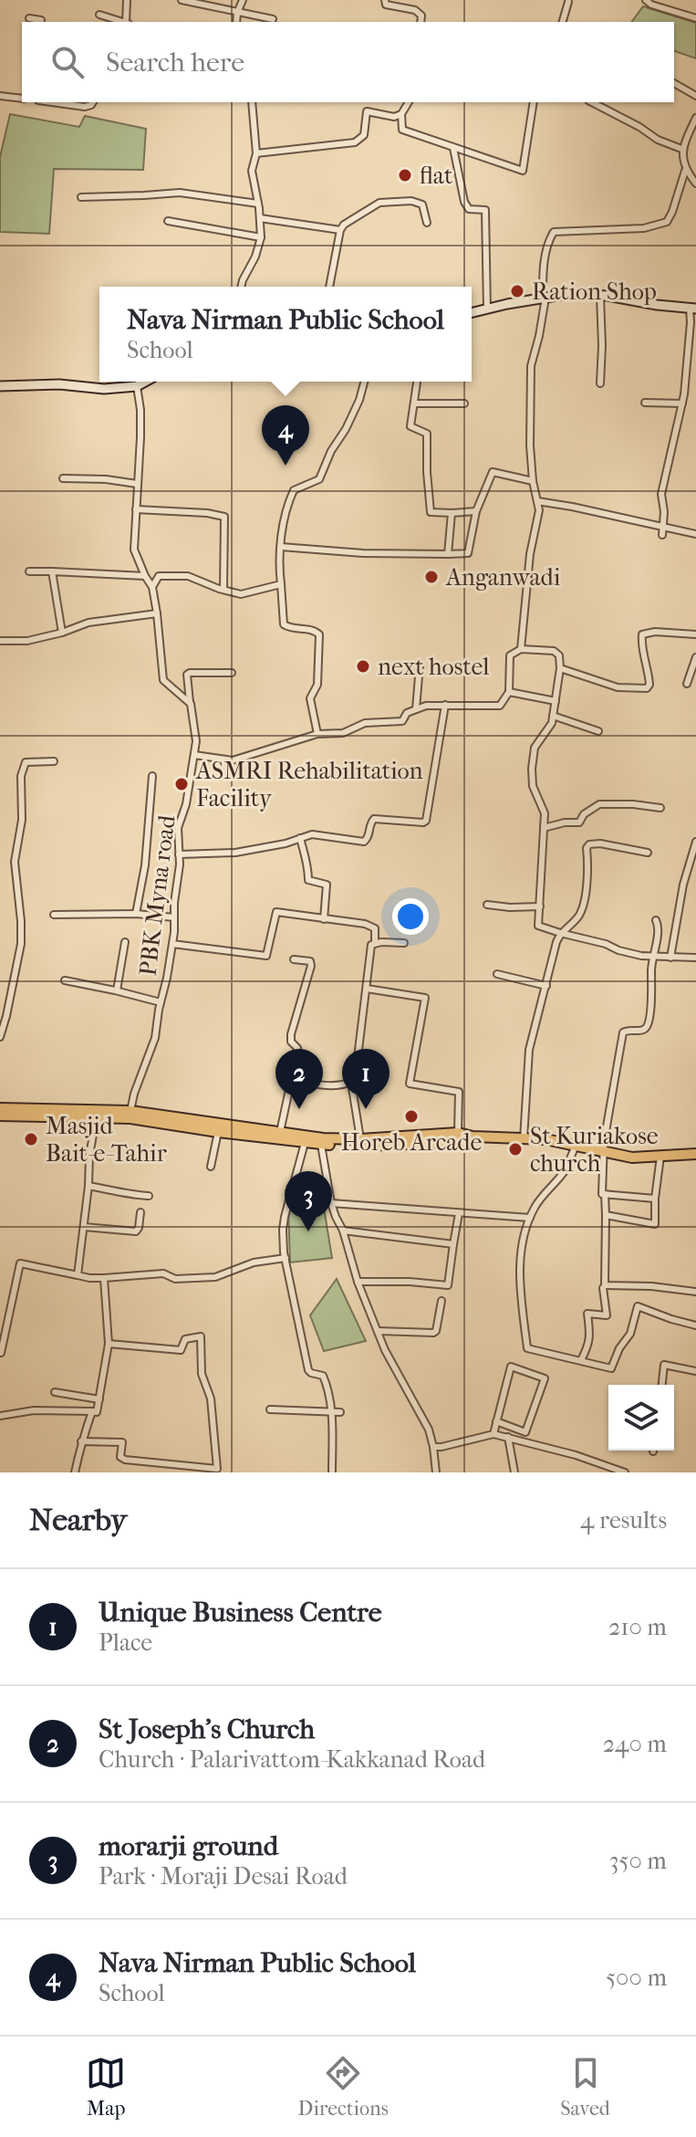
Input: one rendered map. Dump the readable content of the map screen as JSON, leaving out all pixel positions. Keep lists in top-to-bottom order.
{
  "streets": {
    "street": ["PBK Myna road"]
  },
  "places": [
    "flat",
    "Ration Shop",
    "Anganwadi",
    "next hostel",
    "ASMRI Rehabilitation Facility",
    "Horeb Arcade",
    "Masjid Bait-e-Tahir",
    "St Kuriakose church"
  ],
  "page": {
    "search": "Search here",
    "popup": ["Nava Nirman Public School", "School"],
    "pins": [
      "4",
      "1",
      "2",
      "3"
    ],
    "heading": ["Nearby", "4 results"],
    "list": [
      {
        "mark": "1",
        "name": "Unique Business Centre",
        "note": "Place",
        "value": "210 m"
      },
      {
        "mark": "2",
        "name": "St Joseph's Church",
        "note": "Church · Palarivattom-Kakkanad Road",
        "value": "240 m"
      },
      {
        "mark": "3",
        "name": "morarji ground",
        "note": "Park · Moraji Desai Road",
        "value": "350 m"
      },
      {
        "mark": "4",
        "name": "Nava Nirman Public School",
        "note": "School",
        "value": "500 m"
      }
    ],
    "nav": ["Map", "Directions", "Saved"]
  }
}
